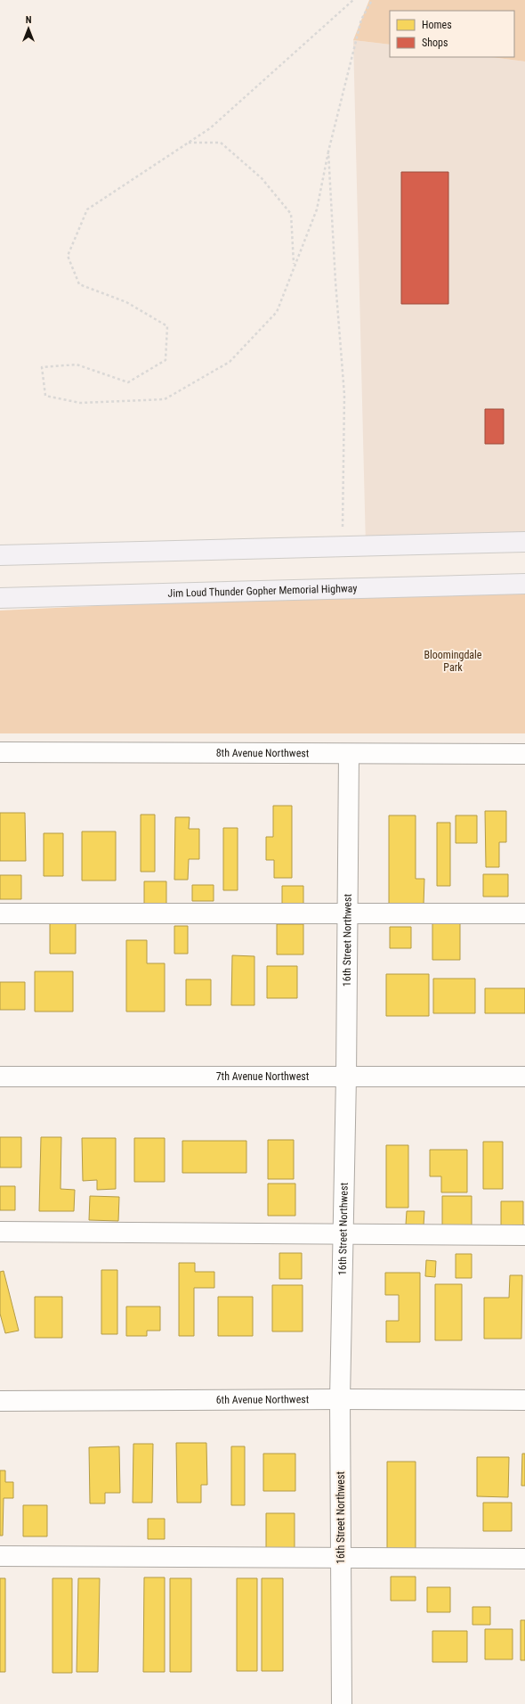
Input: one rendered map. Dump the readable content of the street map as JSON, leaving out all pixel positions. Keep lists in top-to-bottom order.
{
  "streets": {
    "main road": ["Jim Loud Thunder Gopher Memorial Highway"],
    "street": [
      "8th Avenue Northwest",
      "16th Street Northwest",
      "7th Avenue Northwest",
      "6th Avenue Northwest"
    ]
  },
  "crossings": [
    ["8th Avenue Northwest", "16th Street Northwest"],
    ["16th Street Northwest", "7th Avenue Northwest"],
    ["16th Street Northwest", "6th Avenue Northwest"]
  ],
  "parks": ["Bloomingdale Park"],
  "legend": ["Homes", "Shops"],
  "north": "top"
}
